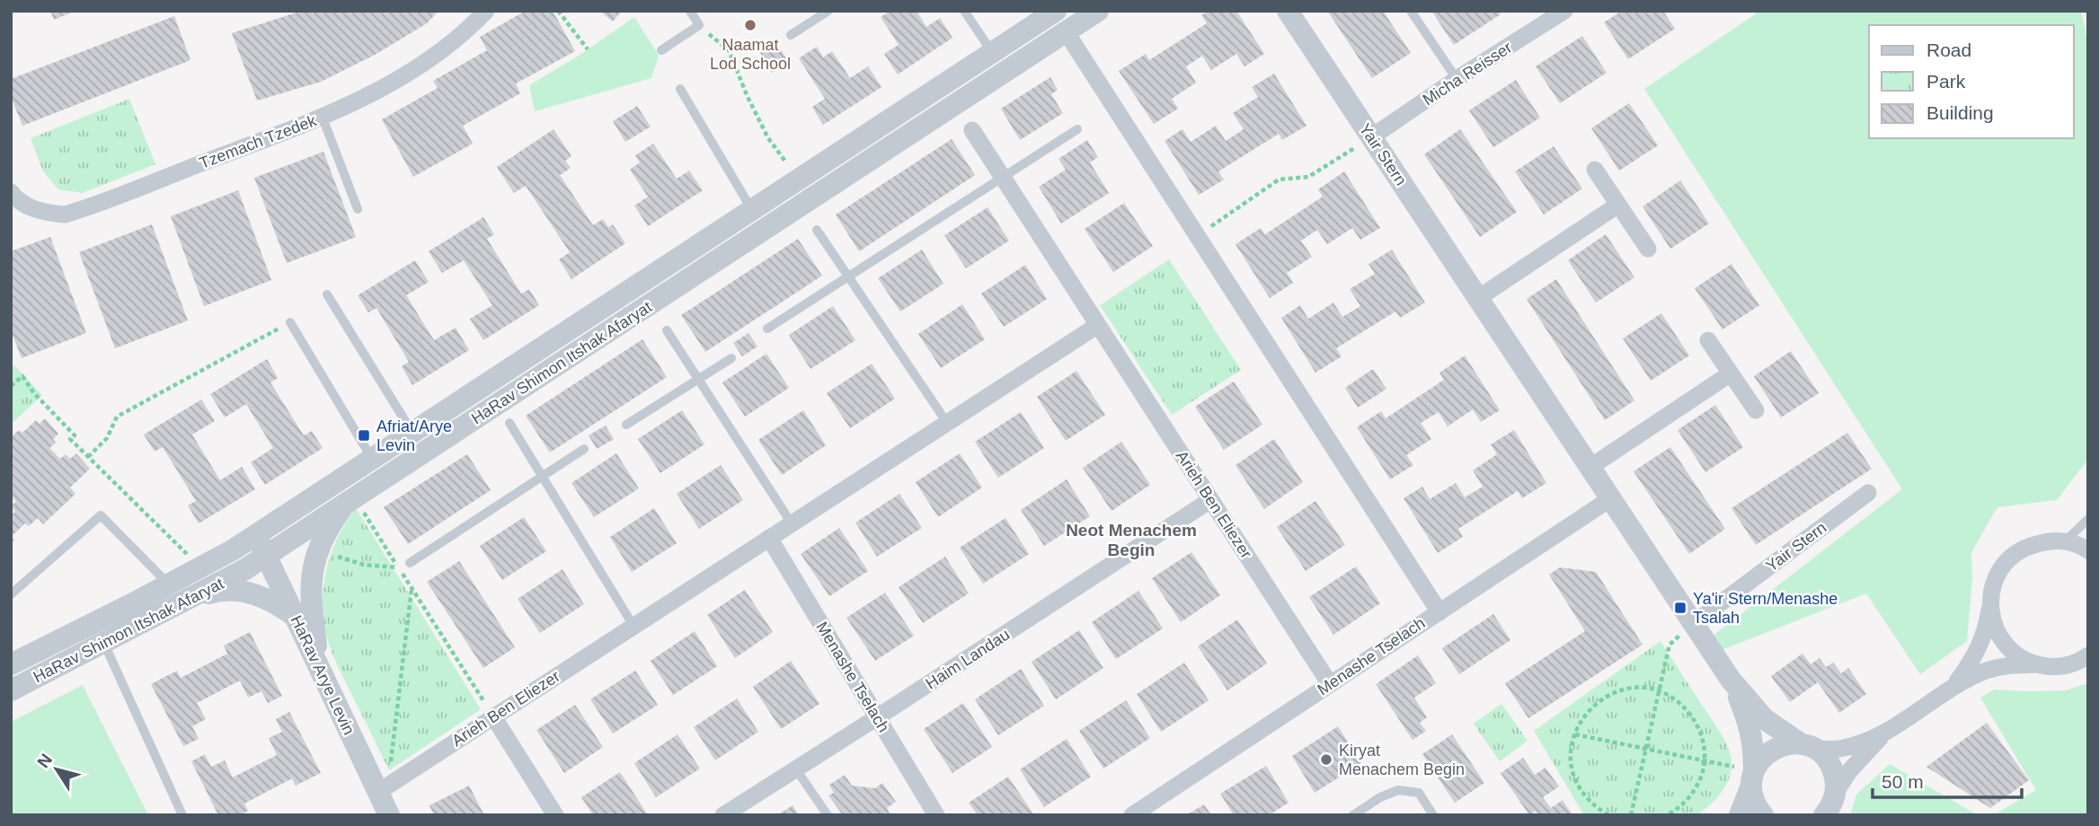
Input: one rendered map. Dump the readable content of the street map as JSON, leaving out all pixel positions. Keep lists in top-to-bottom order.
{
  "streets": {
    "street": [
      "Micha Reisser",
      "Tzemach Tzedek",
      "Yair Stern",
      "HaRav Shimon Itshak Afaryat",
      "Arieh Ben Eliezer",
      "Menashe Tselach",
      "Haim Landau",
      "HaRav Arye Levin"
    ]
  },
  "crossings": [
    ["Micha Reisser", "Yair Stern"],
    ["Yair Stern", "Menashe Tselach"],
    ["HaRav Shimon Itshak Afaryat", "HaRav Arye Levin"],
    ["Arieh Ben Eliezer", "Menashe Tselach"],
    ["Arieh Ben Eliezer", "Haim Landau"],
    ["Arieh Ben Eliezer", "HaRav Arye Levin"],
    ["Menashe Tselach", "Haim Landau"]
  ],
  "districts": ["Neot Menachem Begin"],
  "places": {
    "other": ["Naamat Lod School", "Kiryat Menachem Begin"],
    "transit": ["Afriat/Arye Levin", "Ya'ir Stern/Menashe Tsalah"]
  },
  "legend": ["Road", "Park", "Building"],
  "scale_bar": "50 m",
  "north": "top left"
}
